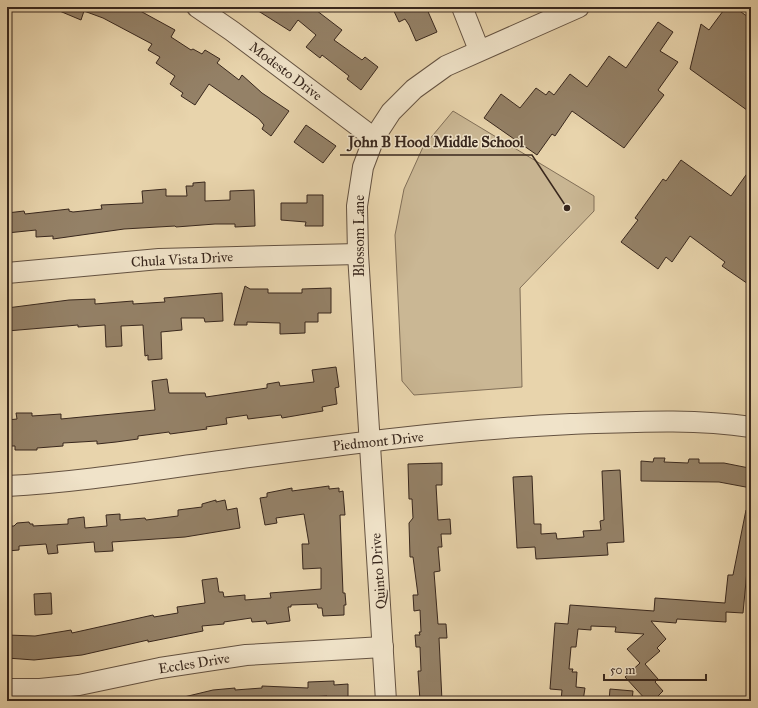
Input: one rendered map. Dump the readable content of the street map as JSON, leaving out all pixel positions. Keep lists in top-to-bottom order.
{
  "streets": {
    "street": [
      "Modesto Drive",
      "Blossom Lane",
      "Chula Vista Drive",
      "Piedmont Drive",
      "Quinto Drive",
      "Eccles Drive"
    ]
  },
  "crossings": [
    ["Modesto Drive", "Blossom Lane"],
    ["Blossom Lane", "Chula Vista Drive"],
    ["Blossom Lane", "Piedmont Drive"],
    ["Blossom Lane", "Quinto Drive"],
    ["Piedmont Drive", "Quinto Drive"],
    ["Quinto Drive", "Eccles Drive"]
  ],
  "places": ["John B Hood Middle School"],
  "scale_bar": "50 m"
}
